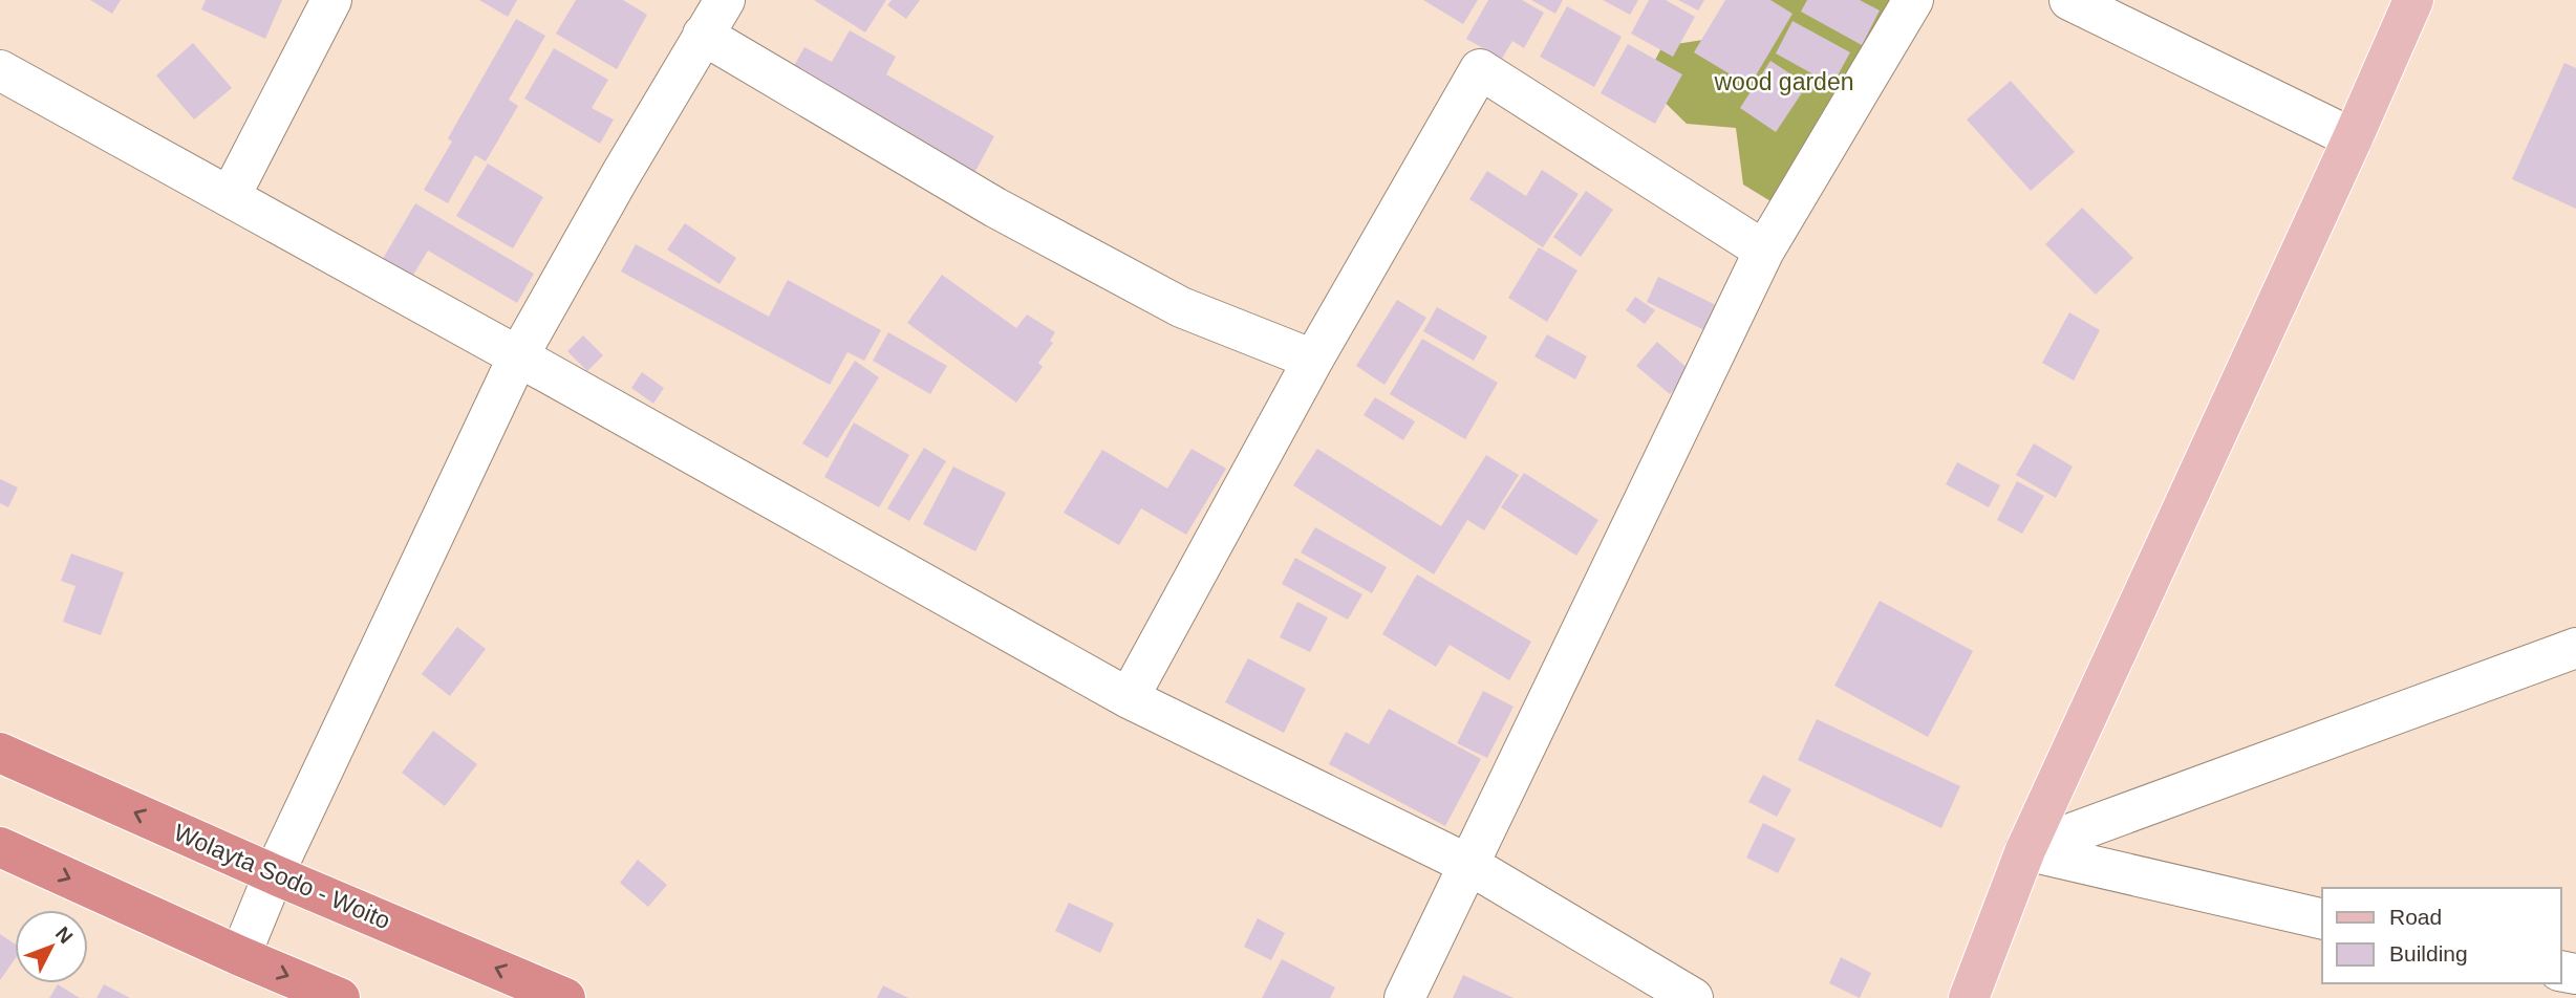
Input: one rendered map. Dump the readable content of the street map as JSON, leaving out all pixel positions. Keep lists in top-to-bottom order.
{
  "streets": {
    "highway": ["Wolayta Sodo - Woito"]
  },
  "parks": ["wood garden"],
  "legend": ["Road", "Building"],
  "north": "top right"
}
